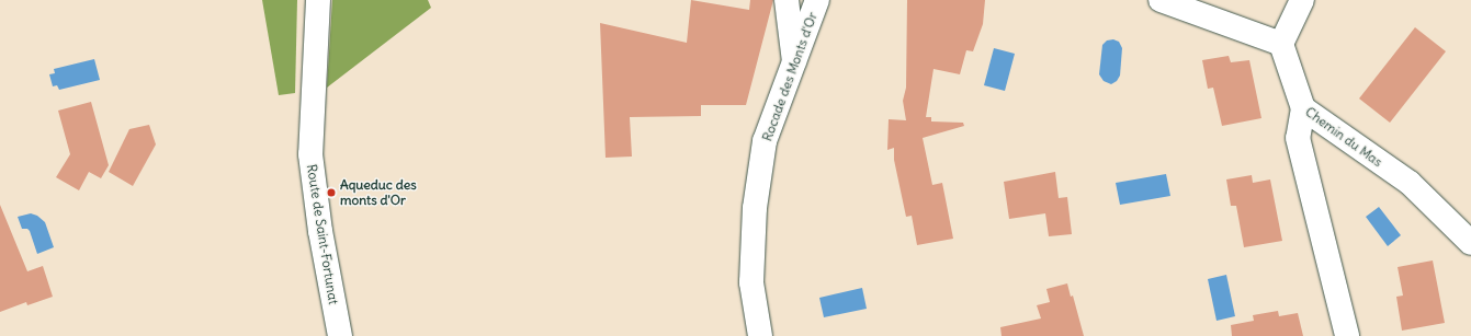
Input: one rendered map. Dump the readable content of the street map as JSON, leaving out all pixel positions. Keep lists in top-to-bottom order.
{
  "streets": {
    "street": ["Rocade des Monts d'Or", "Chemin du Mas", "Route de Saint-Fortunat"]
  },
  "places": ["Aqueduc des monts d'Or"]
}
